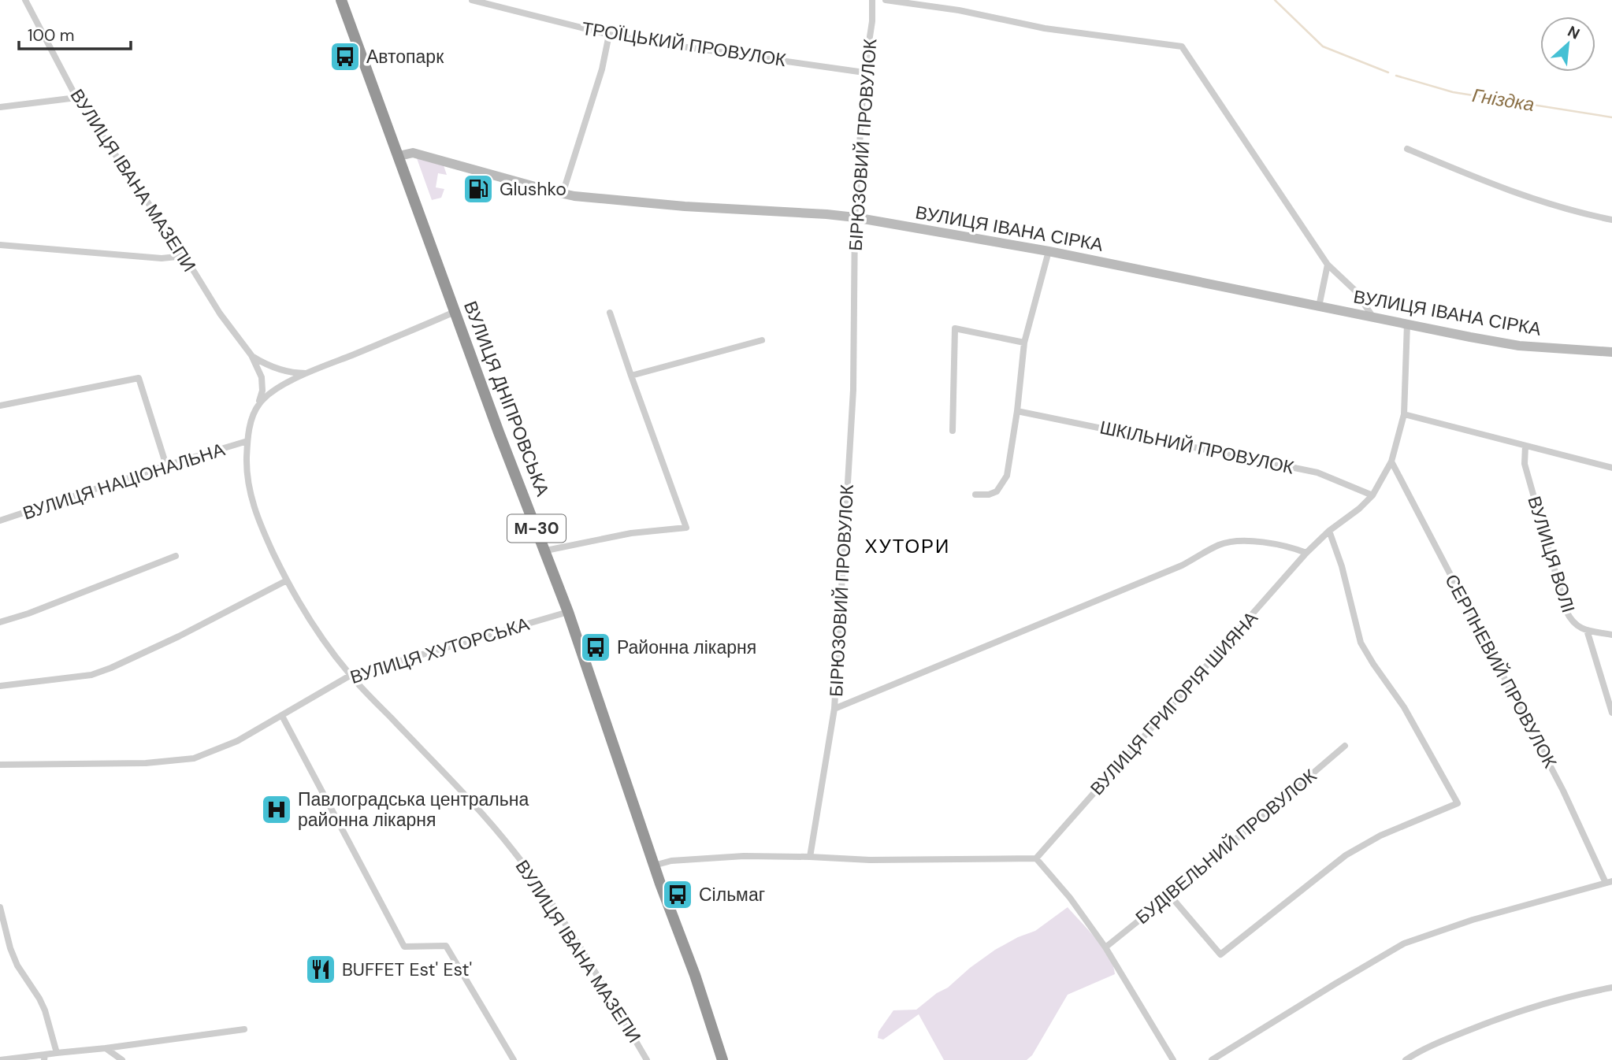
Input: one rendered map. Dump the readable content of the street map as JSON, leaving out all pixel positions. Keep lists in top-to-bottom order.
{
  "streets": {
    "highway": ["ВУЛИЦЯ ДНІПРОВСЬКА", "М-30"],
    "street": [
      "ТРОЇЦЬКИЙ ПРОВУЛОК",
      "БІРЮЗОВИЙ ПРОВУЛОК",
      "ВУЛИЦЯ ІВАНА МАЗЕПИ",
      "ВУЛИЦЯ ІВАНА СІРКА",
      "ШКІЛЬНИЙ ПРОВУЛОК",
      "ВУЛИЦЯ НАЦІОНАЛЬНА",
      "ВУЛИЦЯ ВОЛІ",
      "ВУЛИЦЯ ХУТОРСЬКА",
      "СЕРПНЕВИЙ ПРОВУЛОК",
      "ВУЛИЦЯ ГРИГОРІЯ ШИЯНА",
      "БУДІВЕЛЬНИЙ ПРОВУЛОК"
    ]
  },
  "crossings": [
    ["ТРОЇЦЬКИЙ ПРОВУЛОК", "БІРЮЗОВИЙ ПРОВУЛОК"],
    ["БІРЮЗОВИЙ ПРОВУЛОК", "ВУЛИЦЯ ІВАНА СІРКА"],
    ["БІРЮЗОВИЙ ПРОВУЛОК", "ВУЛИЦЯ ГРИГОРІЯ ШИЯНА"],
    ["ВУЛИЦЯ ІВАНА МАЗЕПИ", "ВУЛИЦЯ ДНІПРОВСЬКА"],
    ["ВУЛИЦЯ ІВАНА МАЗЕПИ", "ВУЛИЦЯ НАЦІОНАЛЬНА"],
    ["ВУЛИЦЯ ІВАНА МАЗЕПИ", "ВУЛИЦЯ ХУТОРСЬКА"],
    ["ВУЛИЦЯ ІВАНА СІРКА", "ВУЛИЦЯ ДНІПРОВСЬКА"],
    ["ВУЛИЦЯ ІВАНА СІРКА", "ВУЛИЦЯ ГРИГОРІЯ ШИЯНА"],
    ["ВУЛИЦЯ ДНІПРОВСЬКА", "ВУЛИЦЯ ХУТОРСЬКА"],
    ["ШКІЛЬНИЙ ПРОВУЛОК", "ВУЛИЦЯ ГРИГОРІЯ ШИЯНА"],
    ["СЕРПНЕВИЙ ПРОВУЛОК", "ВУЛИЦЯ ГРИГОРІЯ ШИЯНА"]
  ],
  "districts": ["ХУТОРИ"],
  "water": ["Гніздка"],
  "places": {
    "bus stop": ["Автопарк", "Районна лікарня", "Сільмаг"],
    "fuel station": ["Glushko"],
    "hospital": ["Павлоградська центральна районна лікарня"],
    "restaurant": ["BUFFET Est' Est'"]
  },
  "scale_bar": "100 m",
  "north": "top right"
}
